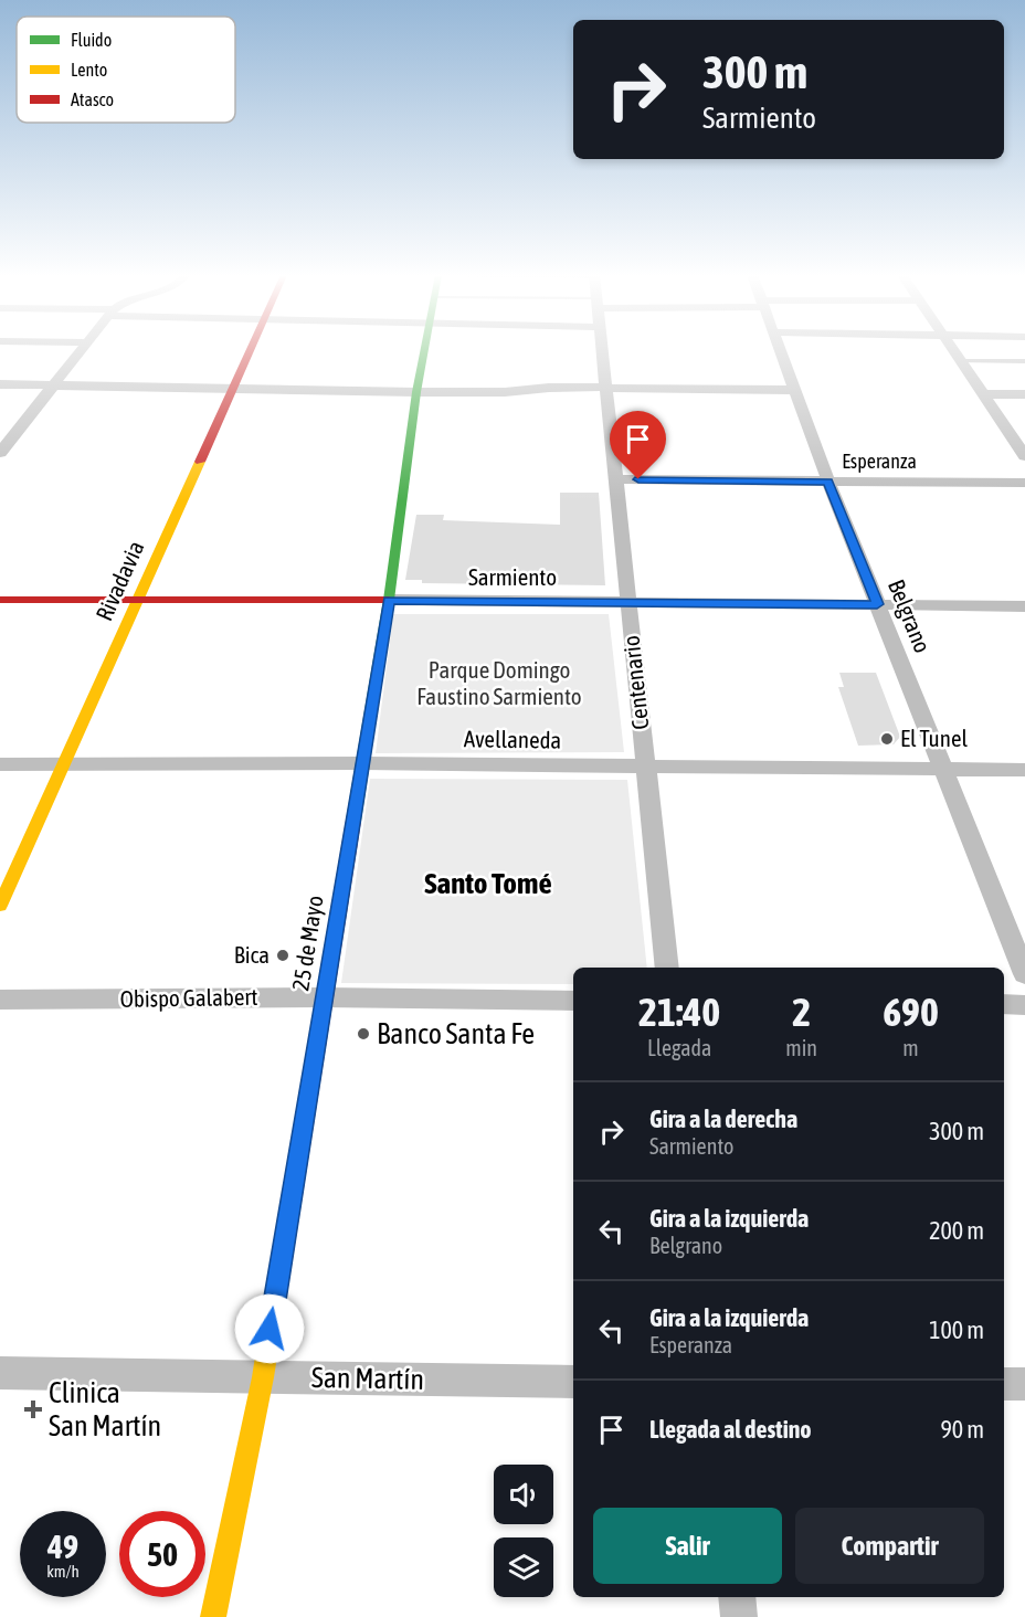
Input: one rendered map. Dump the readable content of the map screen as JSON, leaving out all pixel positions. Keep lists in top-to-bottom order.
{
  "streets": {
    "main road": ["Sarmiento", "Rivadavia", "25 de Mayo"],
    "street": [
      "Esperanza",
      "Belgrano",
      "Centenario",
      "Avellaneda",
      "Obispo Galabert",
      "San Martín"
    ]
  },
  "crossings": [
    ["Esperanza", "Belgrano"],
    ["Esperanza", "Centenario"],
    ["Sarmiento", "Rivadavia"],
    ["Sarmiento", "Belgrano"],
    ["Sarmiento", "Centenario"],
    ["Sarmiento", "25 de Mayo"],
    ["Rivadavia", "Avellaneda"],
    ["Belgrano", "Avellaneda"],
    ["Centenario", "Avellaneda"],
    ["Avellaneda", "25 de Mayo"],
    ["25 de Mayo", "Obispo Galabert"],
    ["25 de Mayo", "San Martín"]
  ],
  "districts": ["Santo Tomé"],
  "parks": ["Parque Domingo Faustino Sarmiento"],
  "places": {
    "other": ["El Tunel", "Bica", "Banco Santa Fe"],
    "health": ["Clinica San Martín"]
  },
  "legend": ["Fluido", "Lento", "Atasco"],
  "page": {
    "turn": ["300 m", "Sarmiento"],
    "eta": [
      "21:40",
      "Llegada",
      "2",
      "min",
      "690",
      "m"
    ],
    "list": [
      {
        "name": "Gira a la derecha",
        "note": "Sarmiento",
        "value": "300 m"
      },
      {
        "name": "Gira a la izquierda",
        "note": "Belgrano",
        "value": "200 m"
      },
      {
        "name": "Gira a la izquierda",
        "note": "Esperanza",
        "value": "100 m"
      },
      {
        "name": "Llegada al destino",
        "value": "90 m"
      }
    ],
    "buttons": ["Salir", "Compartir"],
    "speed": "49 km/h",
    "limit": "50"
  }
}
